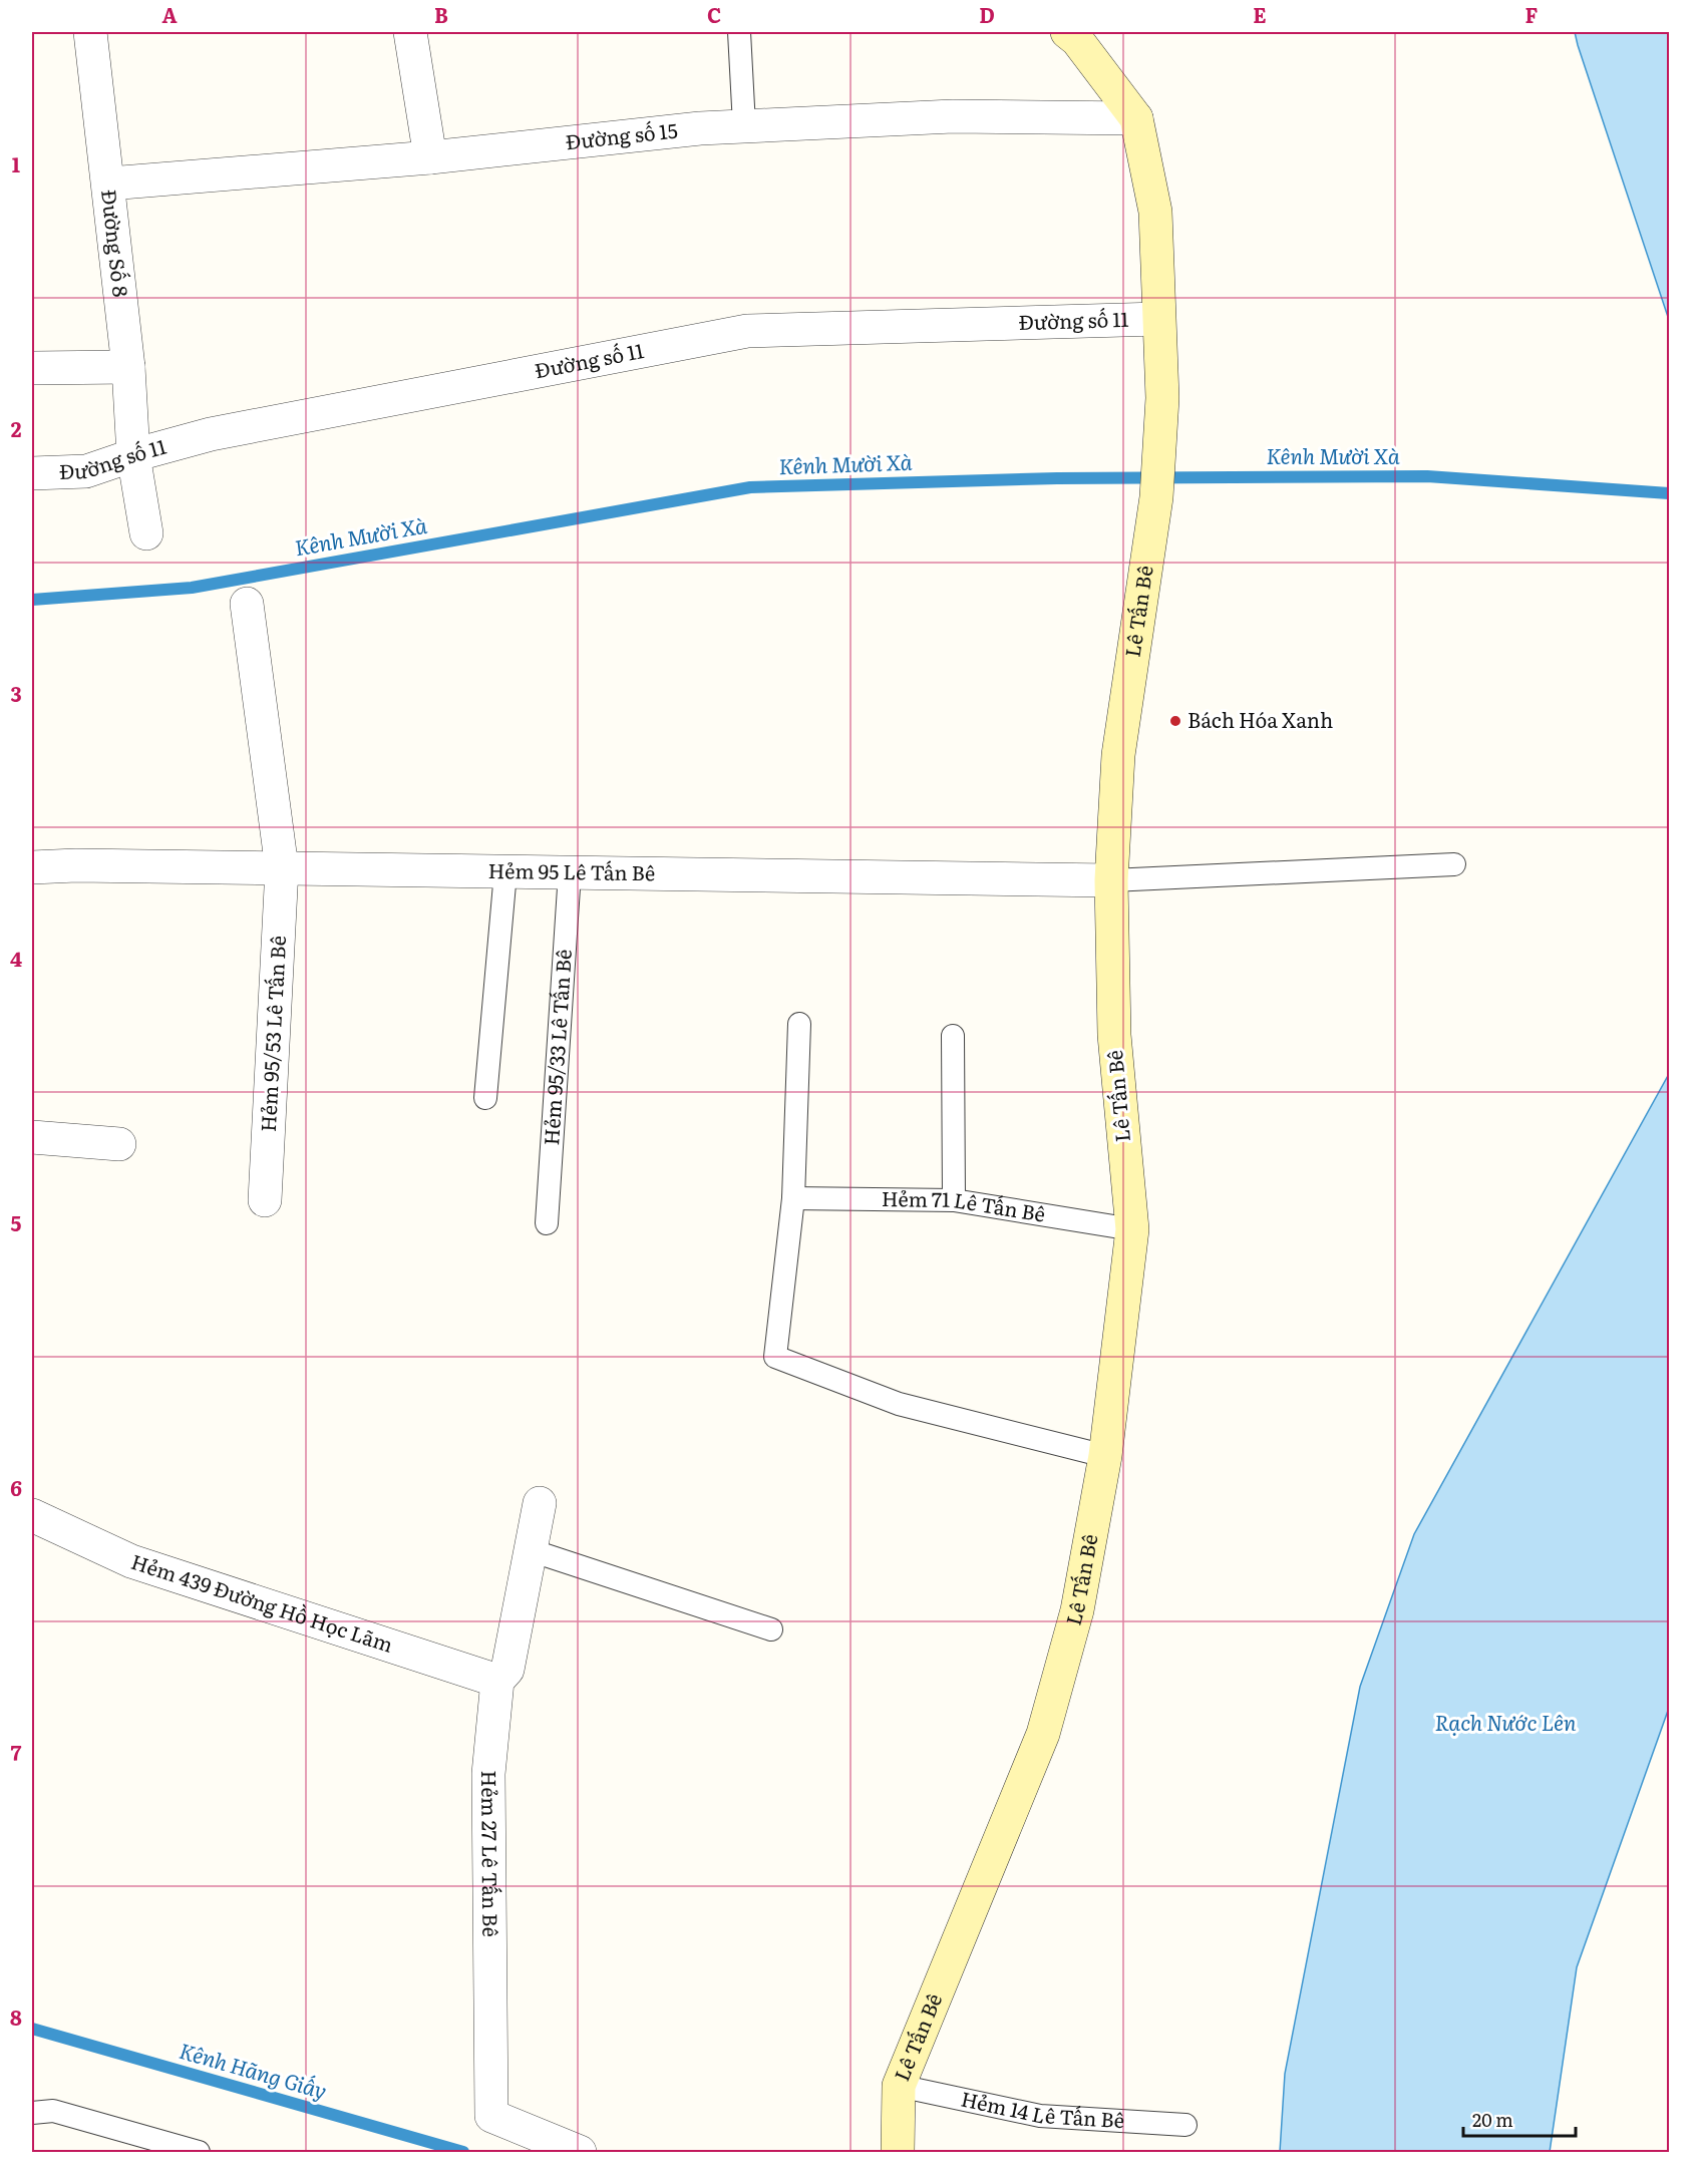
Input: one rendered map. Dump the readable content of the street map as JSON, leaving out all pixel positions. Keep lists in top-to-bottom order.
{
  "streets": {
    "street": [
      "Đường số 15",
      "Đường Số 8",
      "Đường số 11",
      "Lê Tấn Bê",
      "Hẻm 95 Lê Tấn Bê",
      "Hẻm 95/53 Lê Tấn Bê",
      "Hẻm 439 Đường Hồ Học Lãm",
      "Hẻm 27 Lê Tấn Bê"
    ],
    "lane": ["Hẻm 95/33 Lê Tấn Bê", "Hẻm 71 Lê Tấn Bê", "Hẻm 14 Lê Tấn Bê"]
  },
  "crossings": [
    ["Đường số 15", "Đường Số 8"],
    ["Đường số 15", "Lê Tấn Bê"],
    ["Đường Số 8", "Đường số 11"],
    ["Đường số 11", "Lê Tấn Bê"],
    ["Lê Tấn Bê", "Hẻm 95 Lê Tấn Bê"],
    ["Lê Tấn Bê", "Hẻm 71 Lê Tấn Bê"],
    ["Lê Tấn Bê", "Hẻm 14 Lê Tấn Bê"],
    ["Hẻm 95 Lê Tấn Bê", "Hẻm 95/53 Lê Tấn Bê"],
    ["Hẻm 95 Lê Tấn Bê", "Hẻm 95/33 Lê Tấn Bê"],
    ["Hẻm 439 Đường Hồ Học Lãm", "Hẻm 27 Lê Tấn Bê"]
  ],
  "water": ["Kênh Mười Xà", "Rạch Nước Lên", "Kênh Hãng Giấy"],
  "places": ["Bách Hóa Xanh"],
  "scale_bar": "20 m",
  "grid": {
    "columns": [
      "A",
      "B",
      "C",
      "D",
      "E",
      "F"
    ],
    "rows": [
      "1",
      "2",
      "3",
      "4",
      "5",
      "6",
      "7",
      "8"
    ]
  }
}
